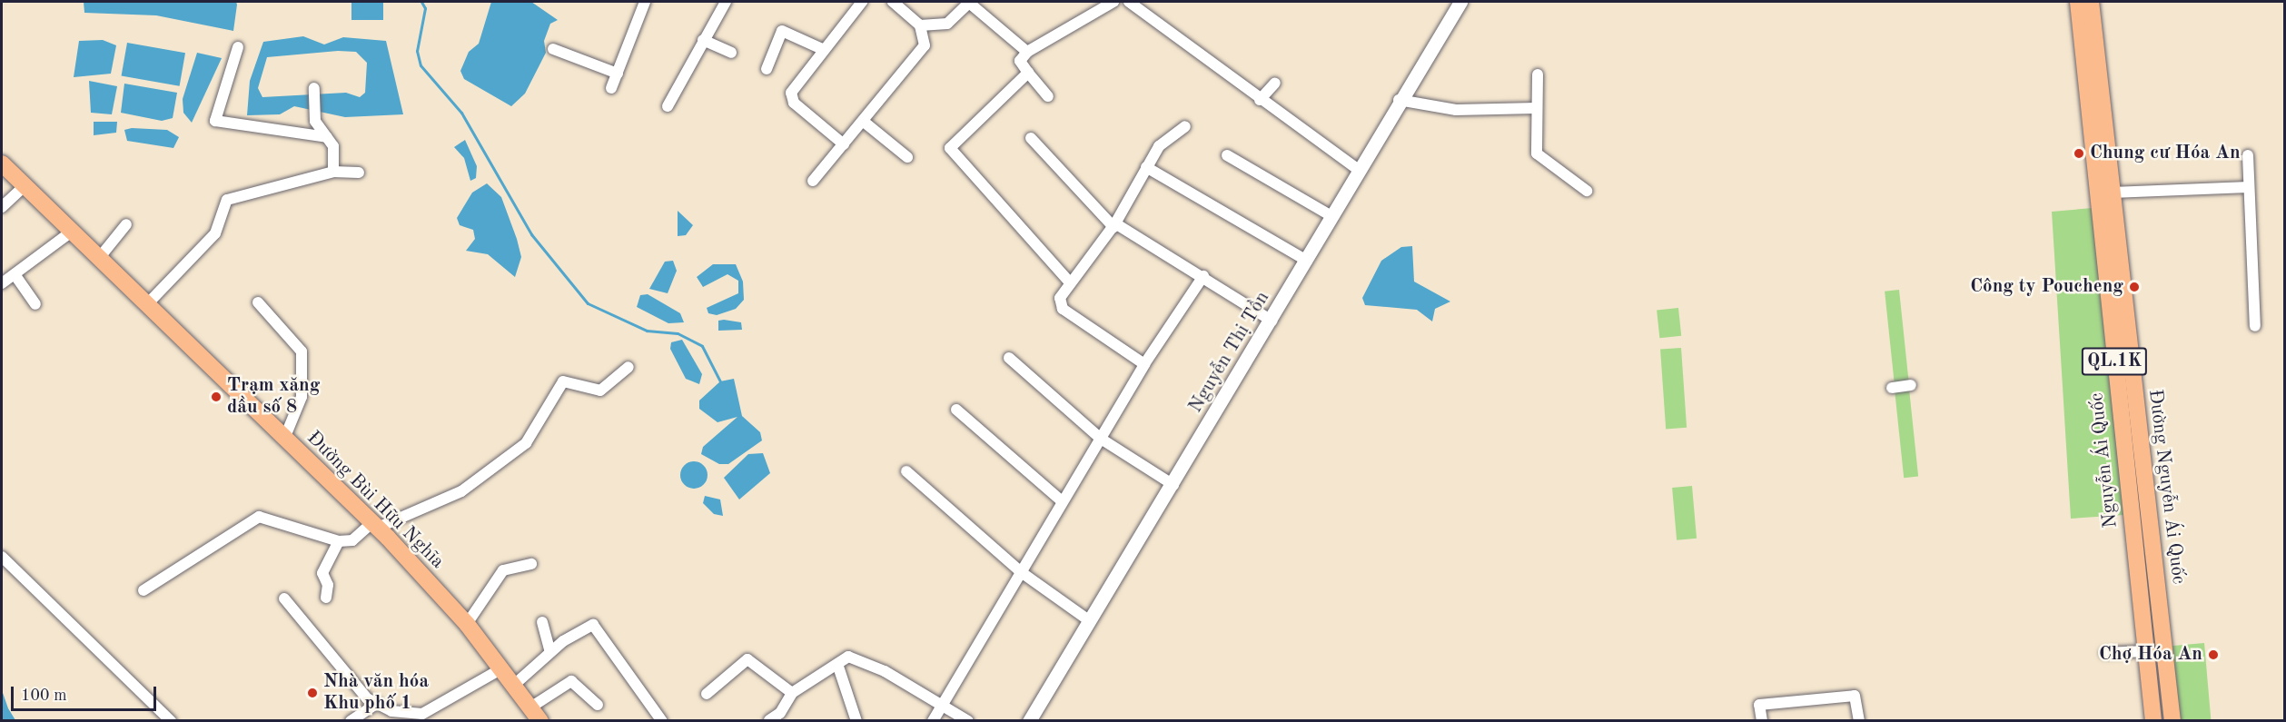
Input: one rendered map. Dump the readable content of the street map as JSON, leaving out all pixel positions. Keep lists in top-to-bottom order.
{
  "streets": {
    "main road": [
      "QL.1K",
      "Nguyễn Ái Quốc",
      "Đường Nguyễn Ái Quốc",
      "Đường Bùi Hữu Nghĩa"
    ],
    "street": ["Nguyễn Thị Tồn"]
  },
  "crossings": [
    ["Nguyễn Ái Quốc", "Đường Nguyễn Ái Quốc"]
  ],
  "places": [
    "Chung cư Hóa An",
    "Công ty Poucheng",
    "Trạm xăng dầu số 8",
    "Chợ Hóa An",
    "Nhà văn hóa Khu phố 1"
  ],
  "scale_bar": "100 m"
}
